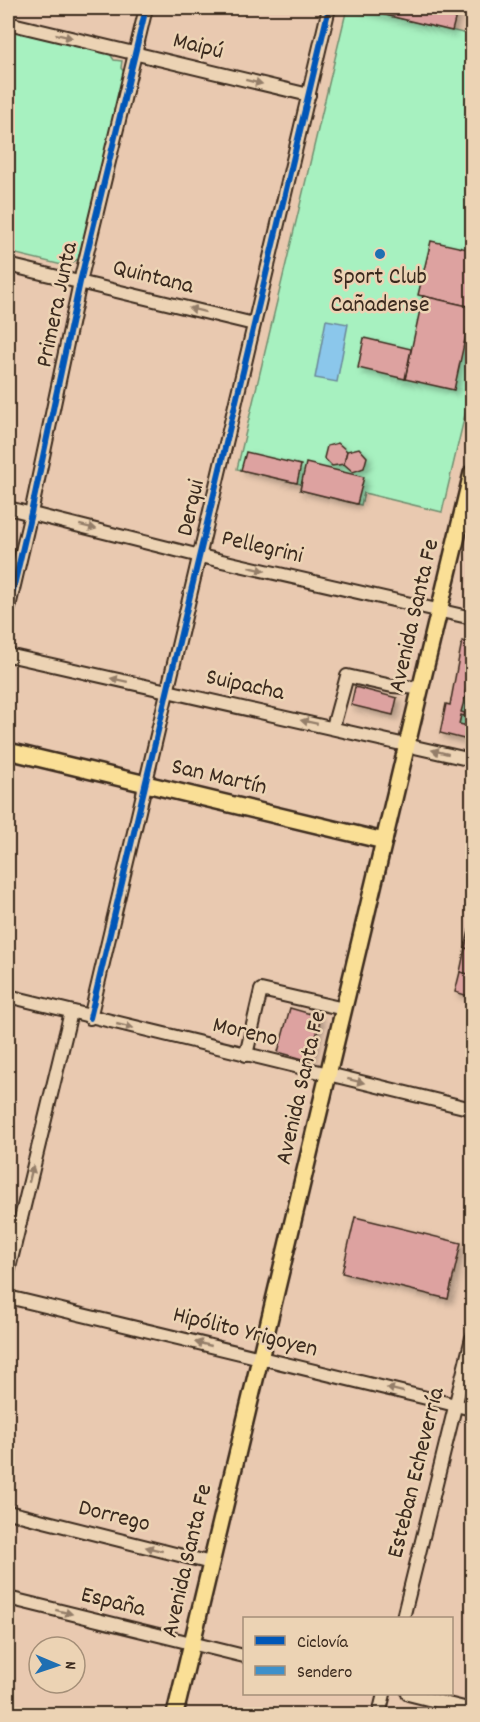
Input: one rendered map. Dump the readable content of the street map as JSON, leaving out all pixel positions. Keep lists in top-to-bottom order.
{
  "streets": {
    "main road": ["Avenida Santa Fe", "San Martín"],
    "street": [
      "Maipú",
      "Quintana",
      "Primera Junta",
      "Derqui",
      "Pellegrini",
      "Suipacha",
      "Moreno",
      "Hipólito Yrigoyen",
      "Esteban Echeverría",
      "Dorrego",
      "España"
    ]
  },
  "crossings": [
    ["Maipú", "Primera Junta"],
    ["Maipú", "Derqui"],
    ["Quintana", "Primera Junta"],
    ["Quintana", "Derqui"],
    ["Primera Junta", "Pellegrini"],
    ["Derqui", "Pellegrini"],
    ["Derqui", "Suipacha"],
    ["Derqui", "San Martín"],
    ["Derqui", "Moreno"],
    ["Pellegrini", "Avenida Santa Fe"],
    ["Avenida Santa Fe", "Suipacha"],
    ["Avenida Santa Fe", "San Martín"],
    ["Avenida Santa Fe", "Moreno"],
    ["Avenida Santa Fe", "Hipólito Yrigoyen"],
    ["Avenida Santa Fe", "Dorrego"],
    ["Avenida Santa Fe", "España"],
    ["Hipólito Yrigoyen", "Esteban Echeverría"]
  ],
  "one_way": [
    "Maipú",
    "Quintana",
    "Pellegrini",
    "Suipacha",
    "Moreno",
    "Hipólito Yrigoyen",
    "Dorrego",
    "España"
  ],
  "places": ["Sport Club Cañadense"],
  "legend": ["Ciclovía", "Sendero"],
  "north": "right"
}
